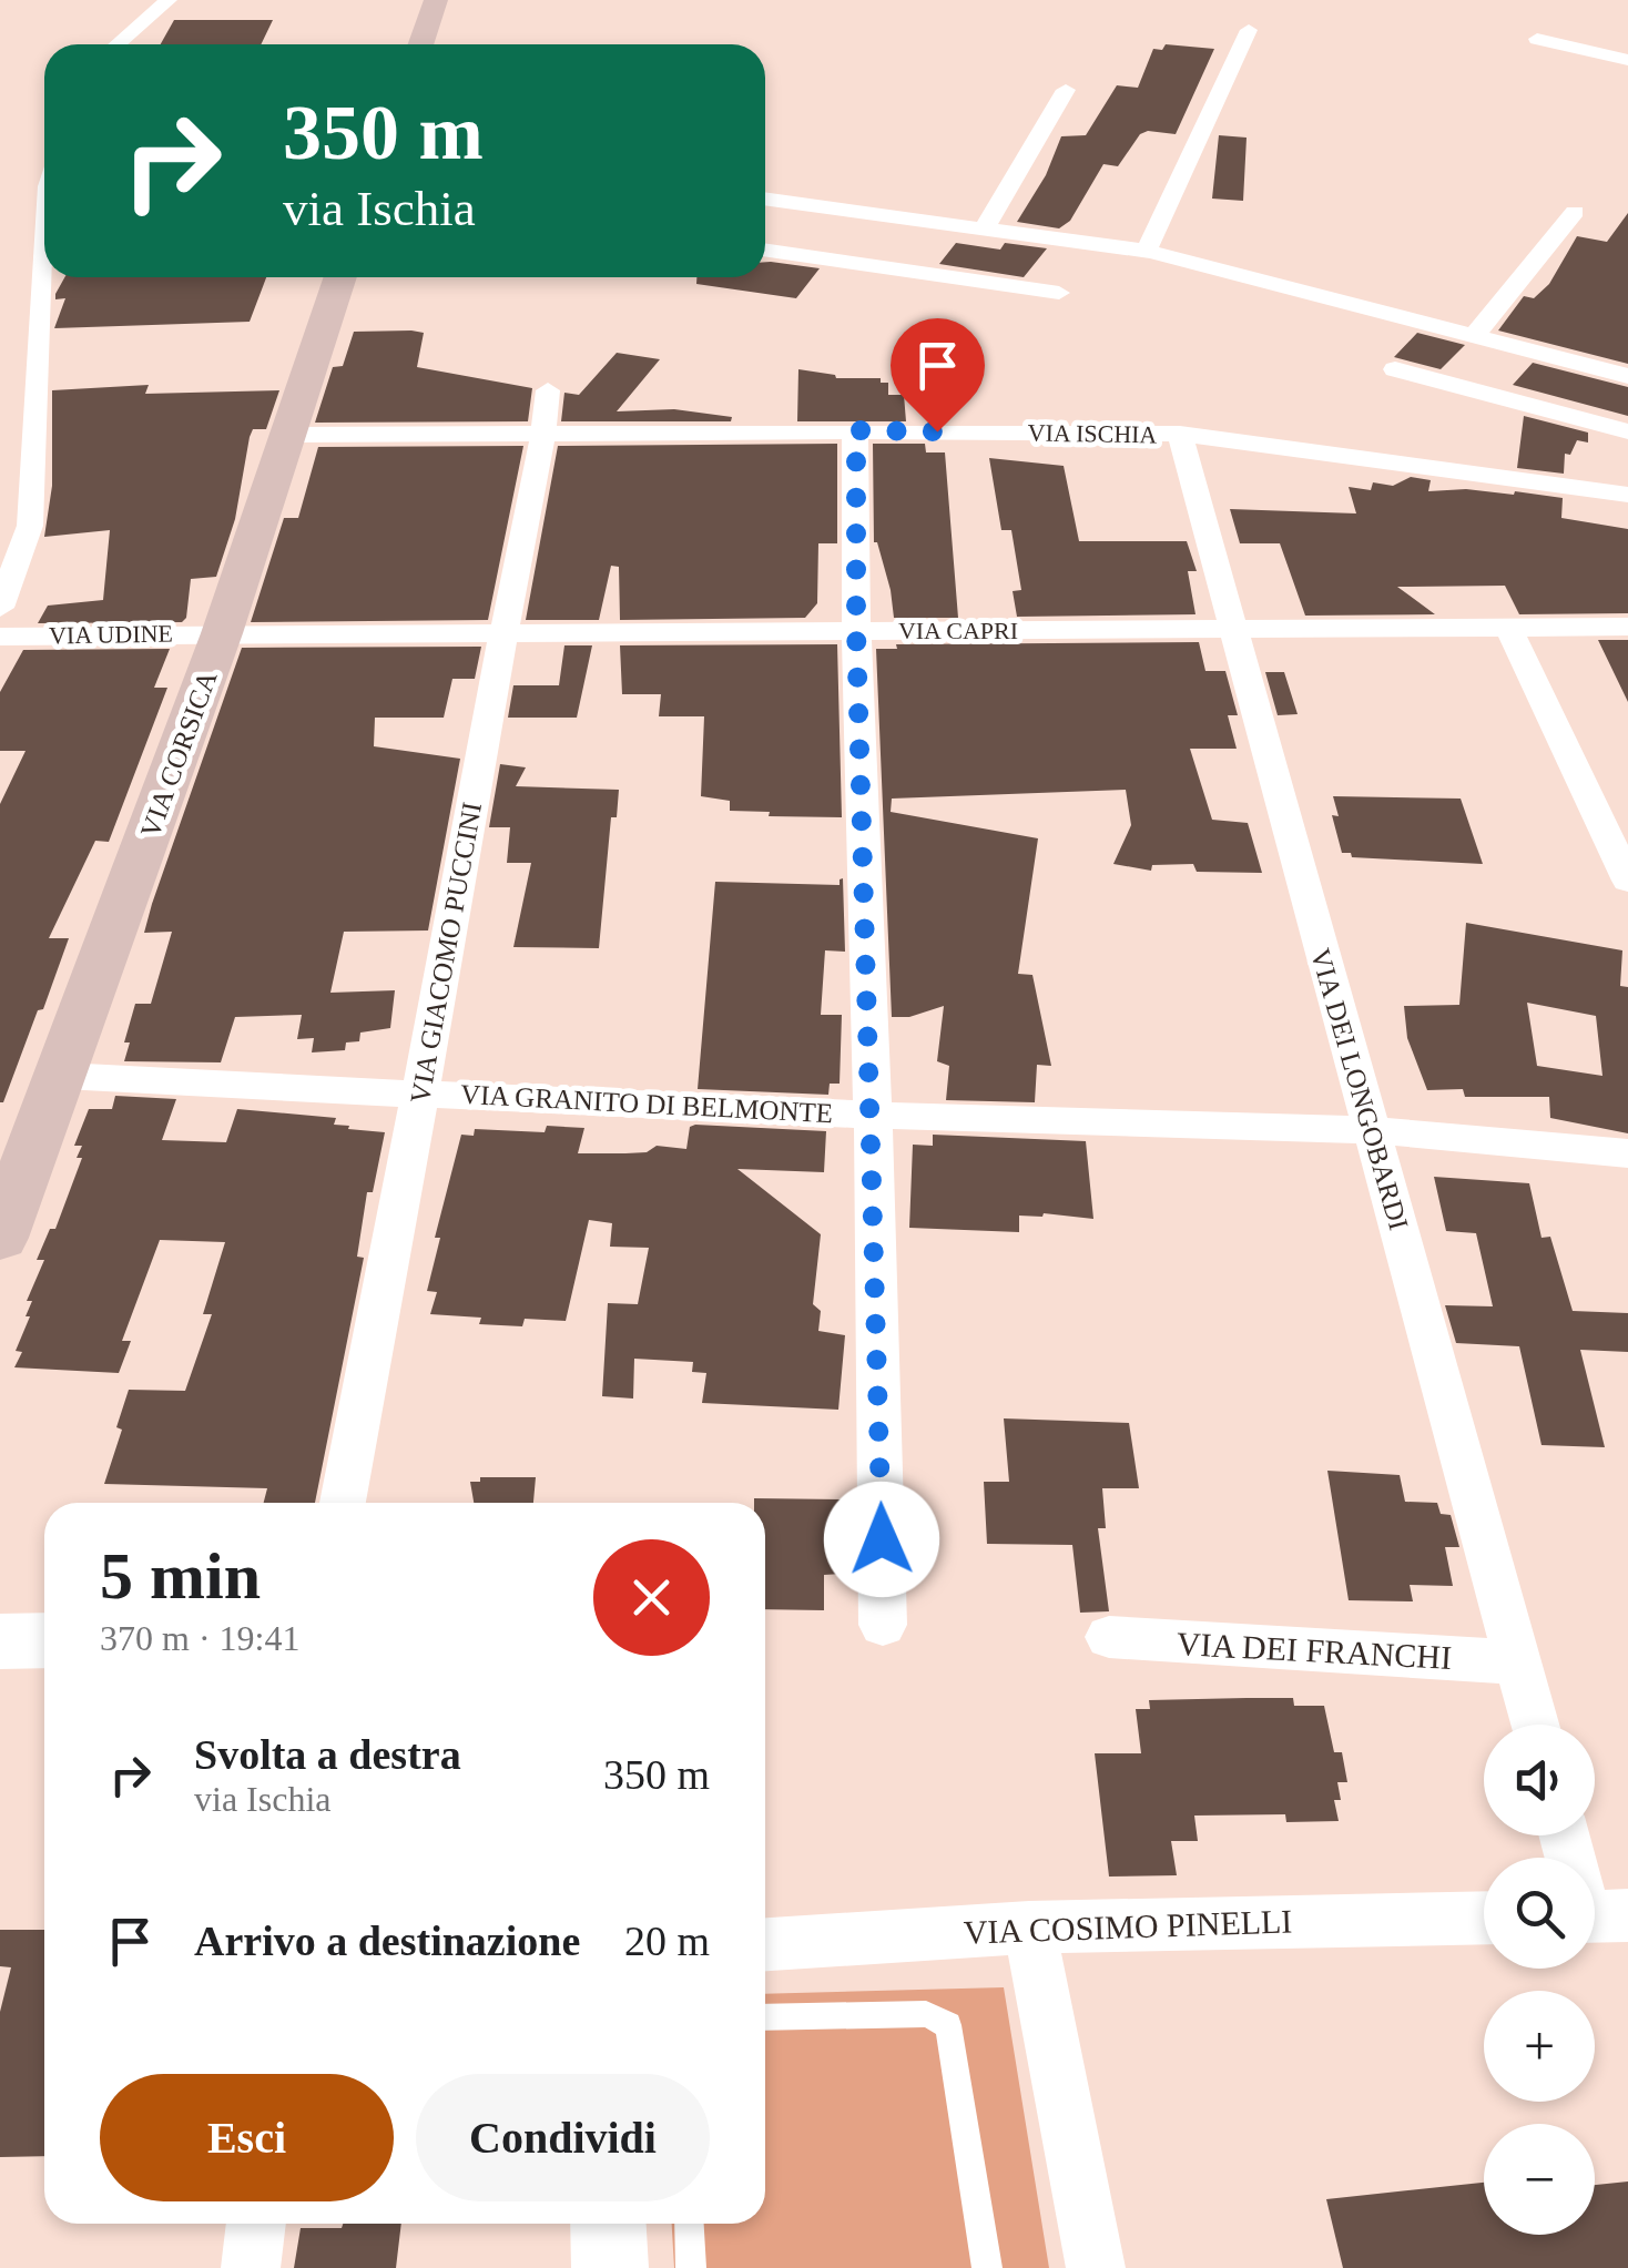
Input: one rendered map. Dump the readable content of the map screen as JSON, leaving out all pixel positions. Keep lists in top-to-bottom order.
{
  "streets": {
    "main road": ["VIA CORSICA"],
    "street": [
      "VIA ISCHIA",
      "VIA CAPRI",
      "VIA UDINE",
      "VIA GIACOMO PUCCINI",
      "VIA DEI LONGOBARDI",
      "VIA GRANITO DI BELMONTE",
      "VIA DEI FRANCHI",
      "VIA COSIMO PINELLI"
    ]
  },
  "crossings": [
    ["VIA ISCHIA", "VIA CORSICA"],
    ["VIA ISCHIA", "VIA GIACOMO PUCCINI"],
    ["VIA ISCHIA", "VIA DEI LONGOBARDI"],
    ["VIA CAPRI", "VIA UDINE"],
    ["VIA CAPRI", "VIA CORSICA"],
    ["VIA CAPRI", "VIA GIACOMO PUCCINI"],
    ["VIA CAPRI", "VIA DEI LONGOBARDI"],
    ["VIA UDINE", "VIA CORSICA"],
    ["VIA CORSICA", "VIA GRANITO DI BELMONTE"],
    ["VIA GIACOMO PUCCINI", "VIA GRANITO DI BELMONTE"],
    ["VIA DEI LONGOBARDI", "VIA GRANITO DI BELMONTE"],
    ["VIA DEI LONGOBARDI", "VIA DEI FRANCHI"]
  ],
  "page": {
    "turn": ["350 m", "via Ischia"],
    "heading": ["5 min", "370 m · 19:41"],
    "list": [
      {
        "name": "Svolta a destra",
        "note": "via Ischia",
        "value": "350 m"
      },
      {
        "name": "Arrivo a destinazione",
        "value": "20 m"
      }
    ],
    "map_buttons": ["+", "−"],
    "buttons": ["Esci", "Condividi"]
  }
}
